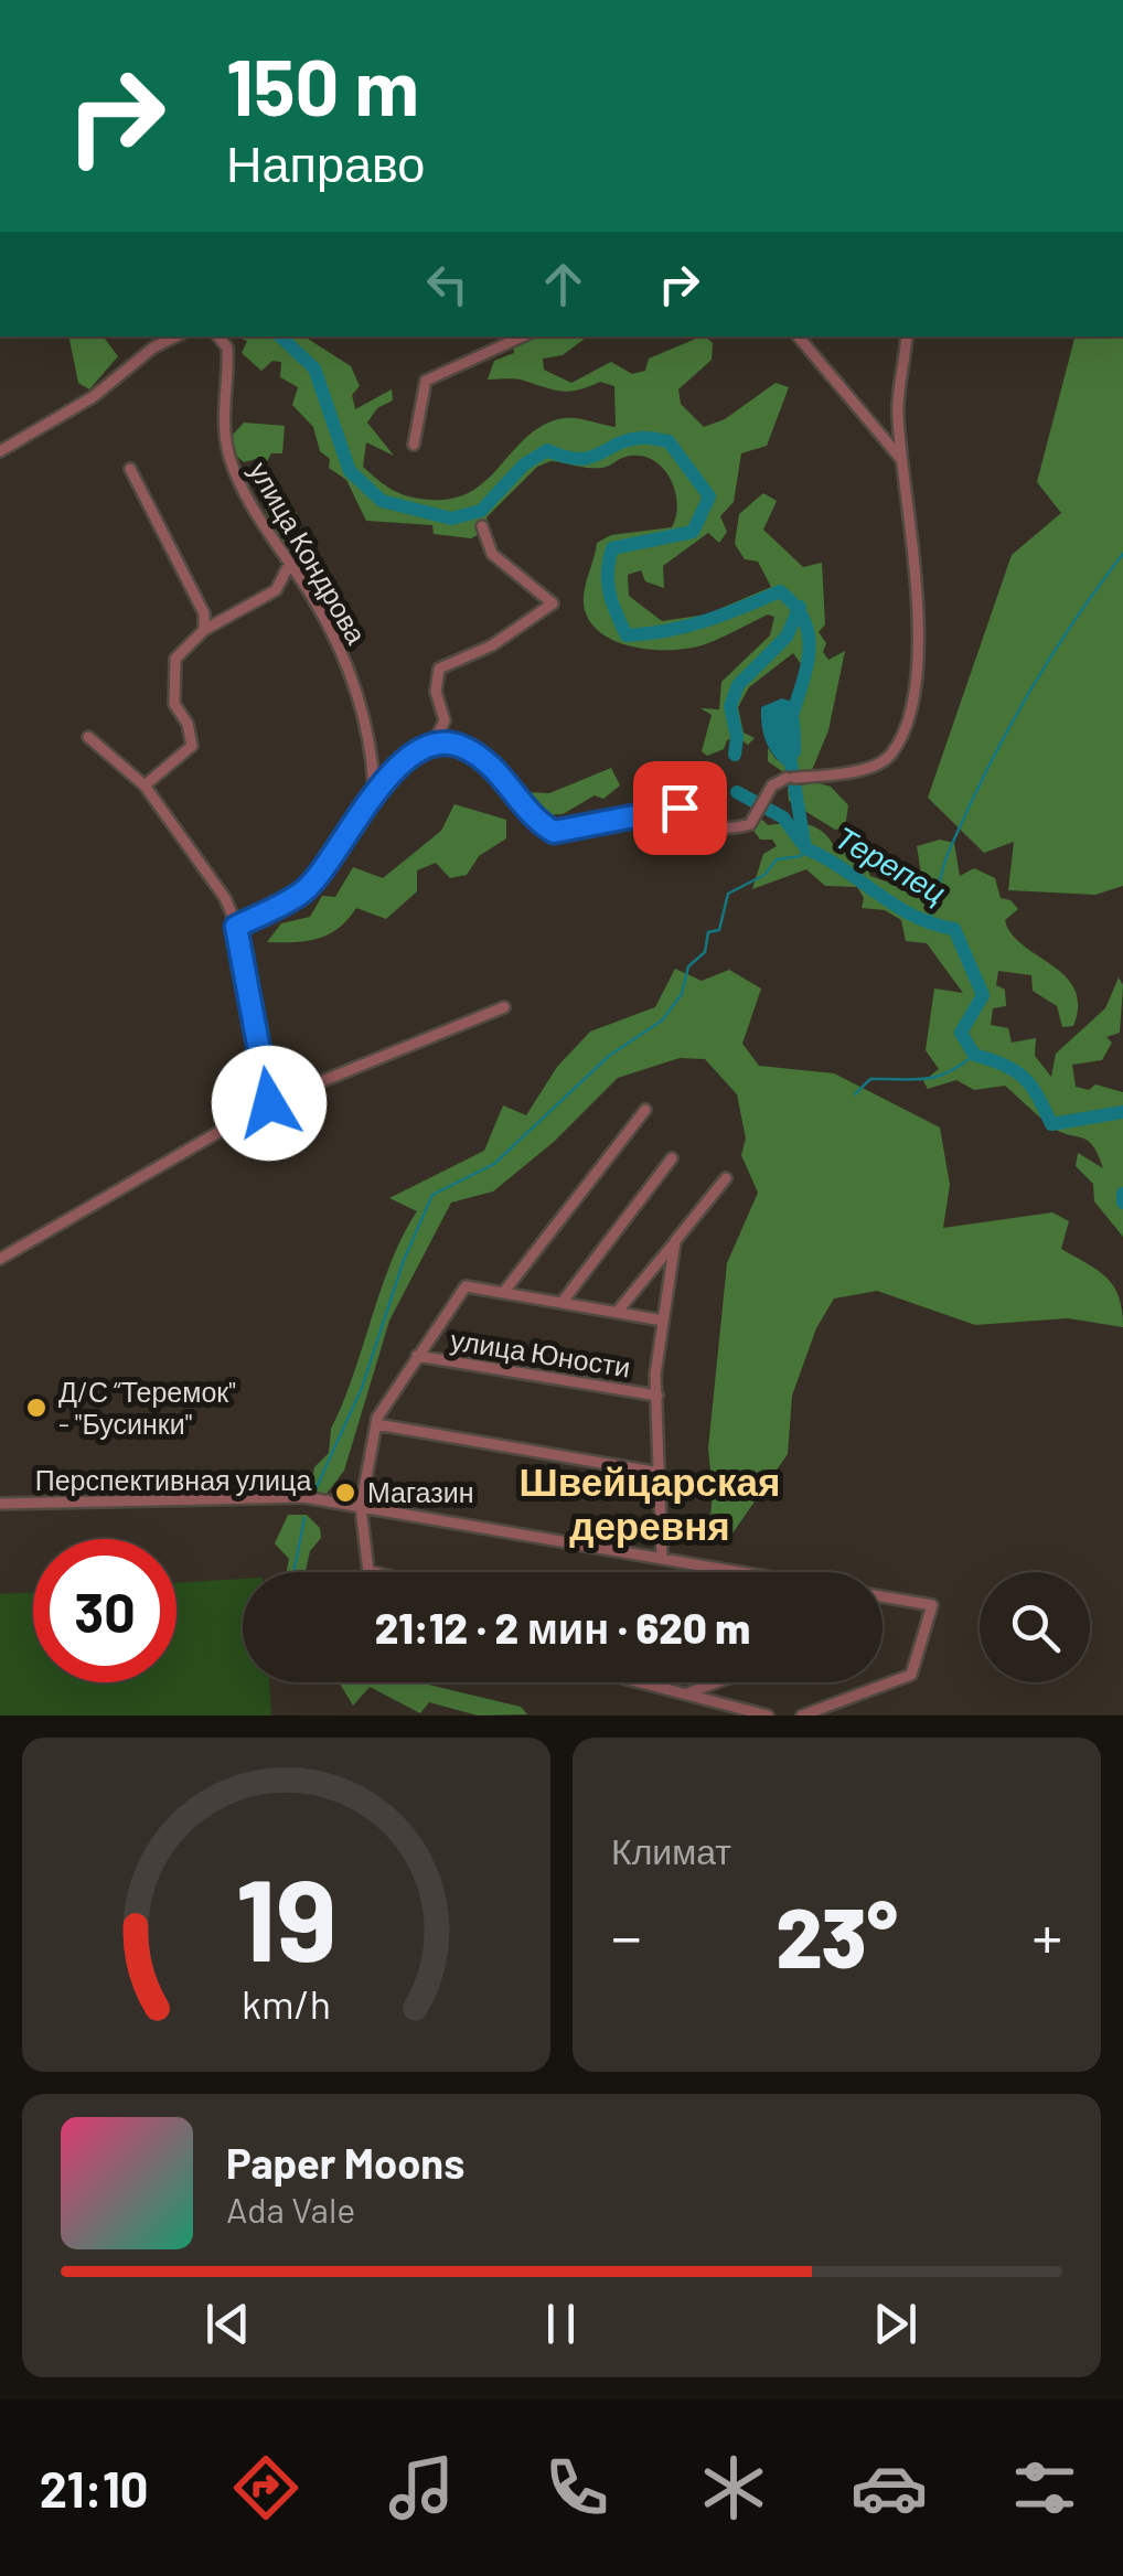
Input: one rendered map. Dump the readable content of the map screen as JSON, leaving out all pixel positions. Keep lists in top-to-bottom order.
{
  "streets": {
    "street": ["улица Кондрова", "улица Юности", "Перспективная улица"]
  },
  "districts": ["Швейцарская деревня"],
  "water": ["Терепец"],
  "places": ["Д/С “Теремок\" - \"Бусинки\"", "Магазин"],
  "page": {
    "turn": ["150 m", "Направо"],
    "limit": "30",
    "trip": "21:12 · 2 мин · 620 m",
    "tile": "Климат",
    "heat": ["−", "23°", "+"],
    "song": ["Paper Moons", "Ada Vale"],
    "tabs": "21:10",
    "gauge": ["19", "km/h"]
  }
}
